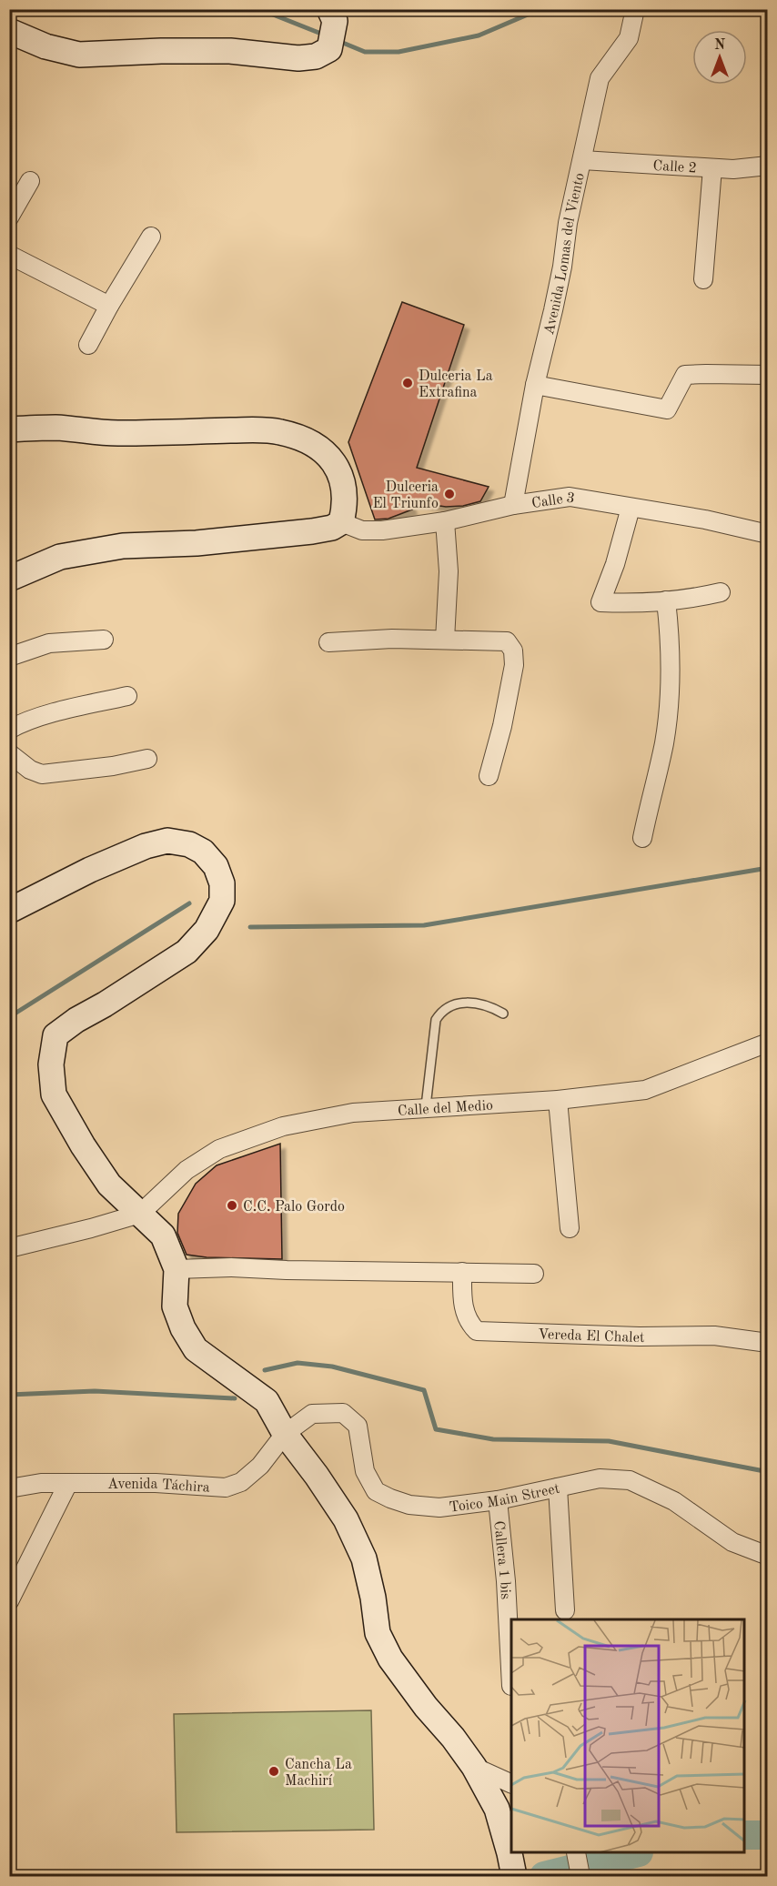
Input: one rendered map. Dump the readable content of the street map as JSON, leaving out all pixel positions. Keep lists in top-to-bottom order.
{
  "streets": {
    "street": [
      "Calle 2",
      "Avenida Lomas del Viento",
      "Calle 3",
      "Calle del Medio",
      "Vereda El Chalet",
      "Avenida Táchira",
      "Toico Main Street",
      "Callera 1 bis"
    ]
  },
  "crossings": [
    ["Calle 2", "Avenida Lomas del Viento"],
    ["Avenida Lomas del Viento", "Calle 3"],
    ["Avenida Táchira", "Toico Main Street"],
    ["Toico Main Street", "Callera 1 bis"]
  ],
  "places": [
    "Dulceria La Extrafina",
    "Dulceria El Triunfo",
    "C.C. Palo Gordo",
    "Cancha La Machirí"
  ],
  "north": "top"
}
